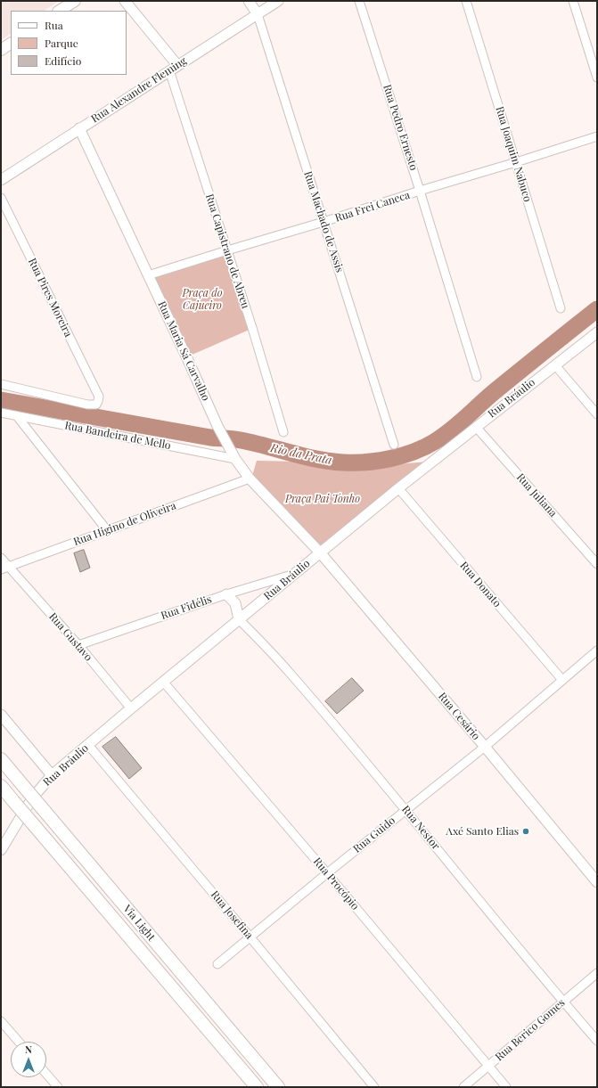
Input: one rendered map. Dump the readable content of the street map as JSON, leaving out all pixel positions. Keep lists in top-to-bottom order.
{
  "streets": {
    "main road": ["Via Light"],
    "street": [
      "Rua Alexandre Fleming",
      "Rua Pedro Ernesto",
      "Rua Joaquim Nabuco",
      "Rua Frei Caneca",
      "Rua Machado de Assis",
      "Rua Capistrano de Abreu",
      "Rua Pires Moreira",
      "Rua Maria Sá Carvalho",
      "Rua Bráulio",
      "Rua Bandeira de Mello",
      "Rua Juliana",
      "Rua Higino de Oliveira",
      "Rua Donato",
      "Rua Fidélis",
      "Rua Gustavo",
      "Rua Cesário",
      "Rua Nestor",
      "Rua Guido",
      "Rua Procópio",
      "Rua Josefina",
      "Rua Berico Gomes"
    ]
  },
  "crossings": [
    ["Rua Alexandre Fleming", "Rua Machado de Assis"],
    ["Rua Alexandre Fleming", "Rua Capistrano de Abreu"],
    ["Rua Alexandre Fleming", "Rua Maria Sá Carvalho"],
    ["Rua Pedro Ernesto", "Rua Frei Caneca"],
    ["Rua Joaquim Nabuco", "Rua Frei Caneca"],
    ["Rua Frei Caneca", "Rua Machado de Assis"],
    ["Rua Frei Caneca", "Rua Capistrano de Abreu"],
    ["Rua Frei Caneca", "Rua Maria Sá Carvalho"],
    ["Rua Maria Sá Carvalho", "Rua Bráulio"],
    ["Rua Maria Sá Carvalho", "Rua Bandeira de Mello"],
    ["Rua Maria Sá Carvalho", "Rua Higino de Oliveira"],
    ["Rua Maria Sá Carvalho", "Rua Cesário"],
    ["Rua Bráulio", "Rua Juliana"],
    ["Rua Bráulio", "Rua Donato"],
    ["Rua Bráulio", "Rua Fidélis"],
    ["Rua Bráulio", "Rua Gustavo"],
    ["Rua Bráulio", "Rua Cesário"],
    ["Rua Bráulio", "Rua Nestor"],
    ["Rua Bráulio", "Rua Procópio"],
    ["Rua Bráulio", "Rua Josefina"],
    ["Rua Higino de Oliveira", "Rua Gustavo"],
    ["Rua Donato", "Rua Guido"],
    ["Rua Fidélis", "Rua Gustavo"],
    ["Rua Cesário", "Rua Guido"],
    ["Rua Nestor", "Rua Guido"],
    ["Rua Nestor", "Rua Berico Gomes"],
    ["Rua Guido", "Rua Procópio"],
    ["Rua Guido", "Rua Josefina"],
    ["Rua Procópio", "Rua Berico Gomes"]
  ],
  "water": ["Rio da Prata"],
  "parks": ["Praça do Cajueiro", "Praça Pai Tonho"],
  "places": ["Axé Santo Elias"],
  "legend": ["Rua", "Parque", "Edifício"],
  "north": "top"
}
